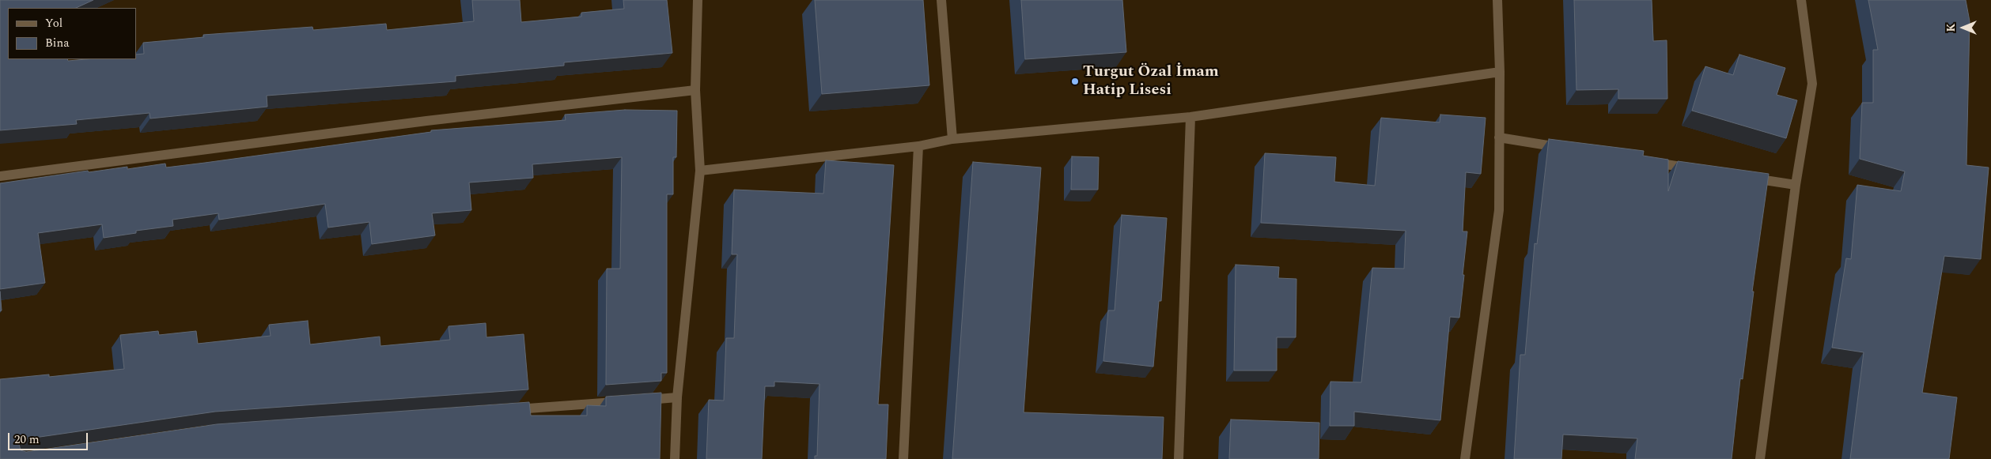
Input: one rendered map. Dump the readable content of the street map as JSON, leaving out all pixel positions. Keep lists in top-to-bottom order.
{
  "places": ["Turgut Özal İmam Hatip Lisesi"],
  "legend": ["Yol", "Bina"],
  "scale_bar": "20 m",
  "north": "left"
}
